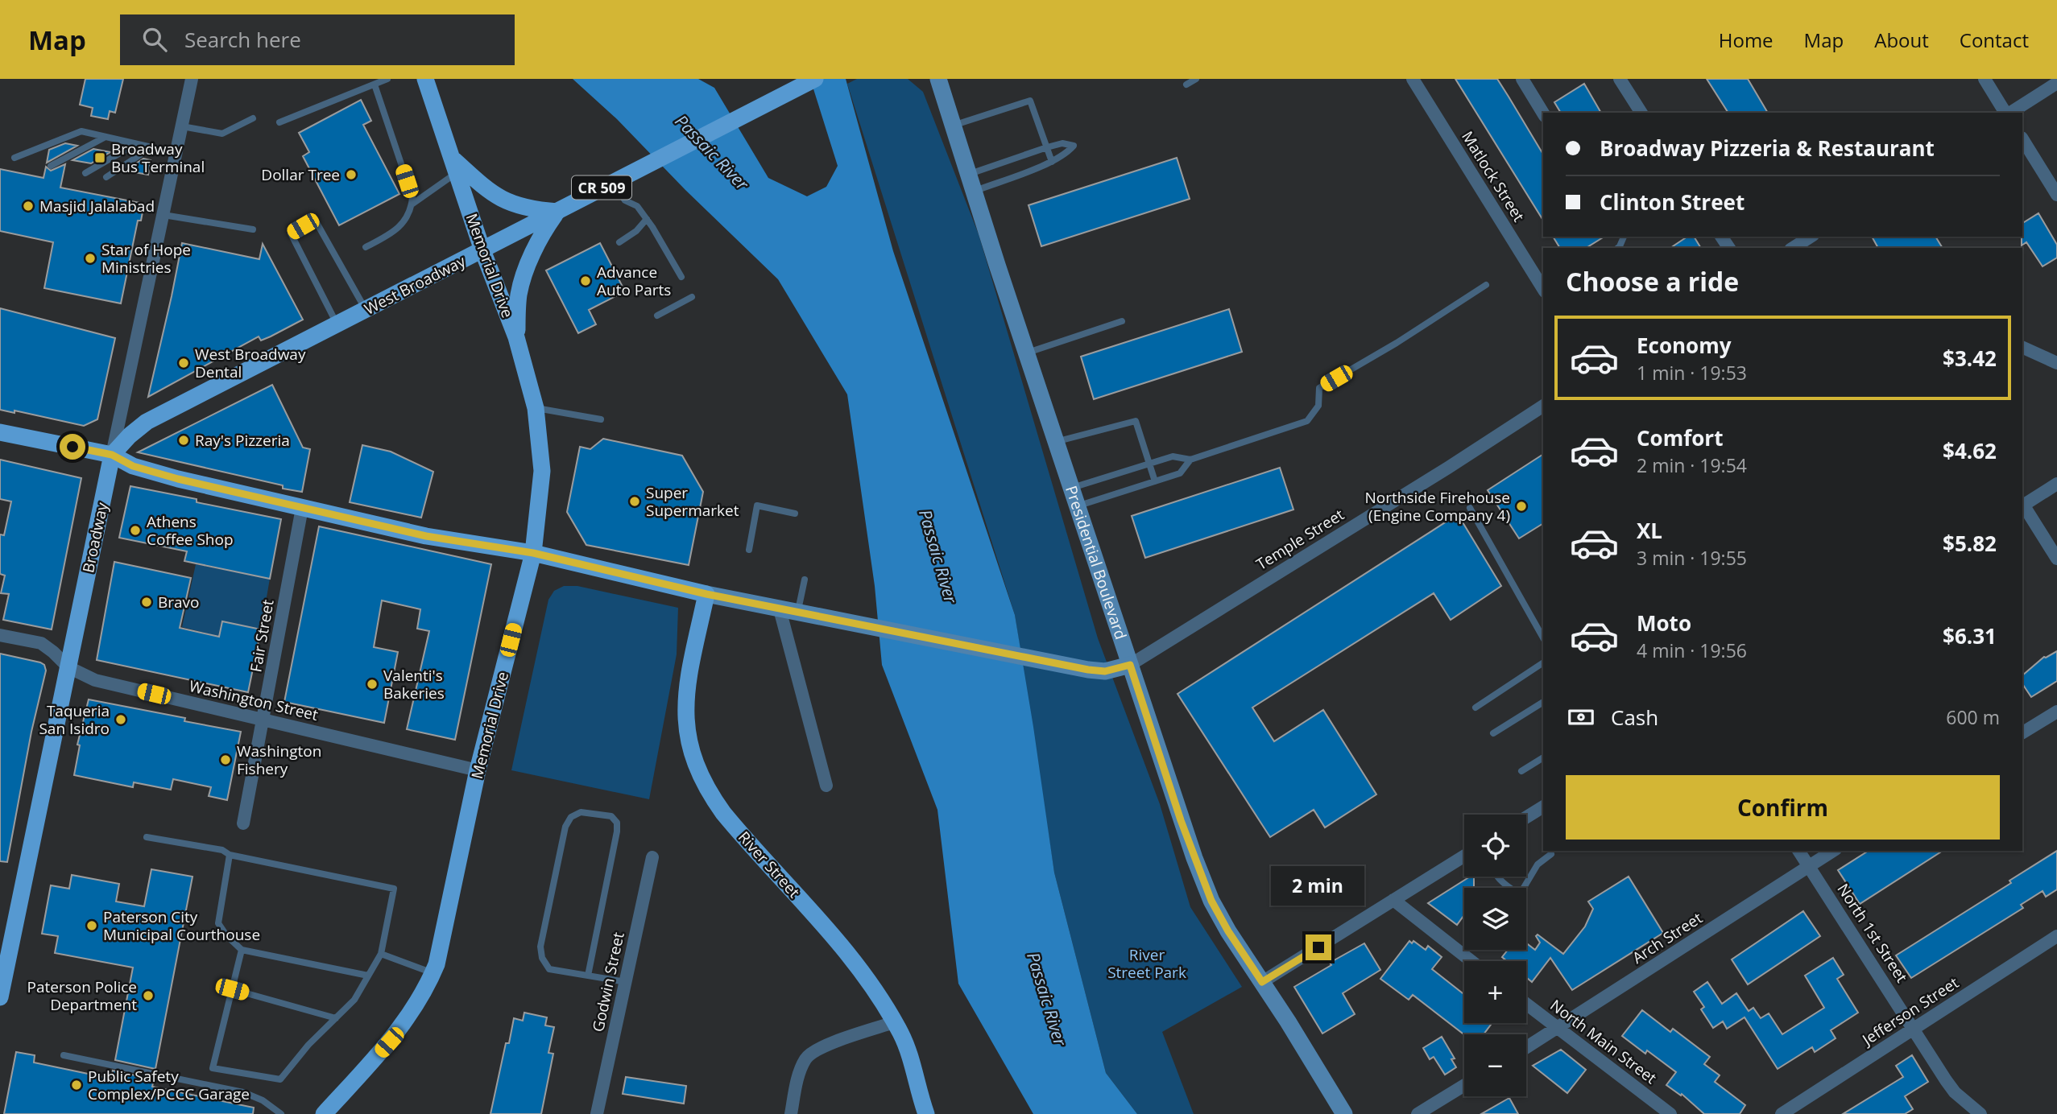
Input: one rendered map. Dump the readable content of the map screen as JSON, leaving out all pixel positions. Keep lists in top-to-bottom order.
{
  "streets": {
    "main road": [
      "CR 509",
      "Memorial Drive",
      "West Broadway",
      "Broadway",
      "River Street"
    ],
    "street": [
      "Matlock Street",
      "Temple Street",
      "Presidential Boulevard",
      "Fair Street",
      "Washington Street",
      "North 1st Street",
      "Arch Street",
      "Godwin Street",
      "Jefferson Street",
      "North Main Street"
    ]
  },
  "crossings": [
    ["Memorial Drive", "West Broadway"],
    ["Memorial Drive", "Washington Street"],
    ["West Broadway", "Broadway"],
    ["Broadway", "Washington Street"],
    ["Temple Street", "Presidential Boulevard"],
    ["Fair Street", "Washington Street"],
    ["North 1st Street", "Arch Street"],
    ["North 1st Street", "Jefferson Street"],
    ["Arch Street", "North Main Street"]
  ],
  "water": ["Passaic River"],
  "parks": ["River Street Park"],
  "places": {
    "transit": ["Broadway Bus Terminal"],
    "other": [
      "Dollar Tree",
      "Masjid Jalalabad",
      "Star of Hope Ministries",
      "Advance Auto Parts",
      "West Broadway Dental",
      "Ray's Pizzeria",
      "Super Supermarket",
      "Northside Firehouse (Engine Company 4)",
      "Athens Coffee Shop",
      "Bravo",
      "Valenti's Bakeries",
      "Taqueria San Isidro",
      "Washington Fishery",
      "Paterson City Municipal Courthouse",
      "Paterson Police Department",
      "Public Safety Complex/PCCC Garage"
    ]
  },
  "page": {
    "header": "Map",
    "search": "Search here",
    "nav": [
      "Home",
      "Map",
      "About",
      "Contact"
    ],
    "banner": ["Broadway Pizzeria & Restaurant", "Clinton Street"],
    "heading": "Choose a ride",
    "list": [
      {
        "name": "Economy",
        "note": "1 min · 19:53",
        "value": "$3.42"
      },
      {
        "name": "Comfort",
        "note": "2 min · 19:54",
        "value": "$4.62"
      },
      {
        "name": "XL",
        "note": "3 min · 19:55",
        "value": "$5.82"
      },
      {
        "name": "Moto",
        "note": "4 min · 19:56",
        "value": "$6.31"
      }
    ],
    "pay": ["Cash", "600 m"],
    "buttons": "Confirm",
    "map_buttons": ["+", "−"],
    "bubble": "2 min"
  }
}
